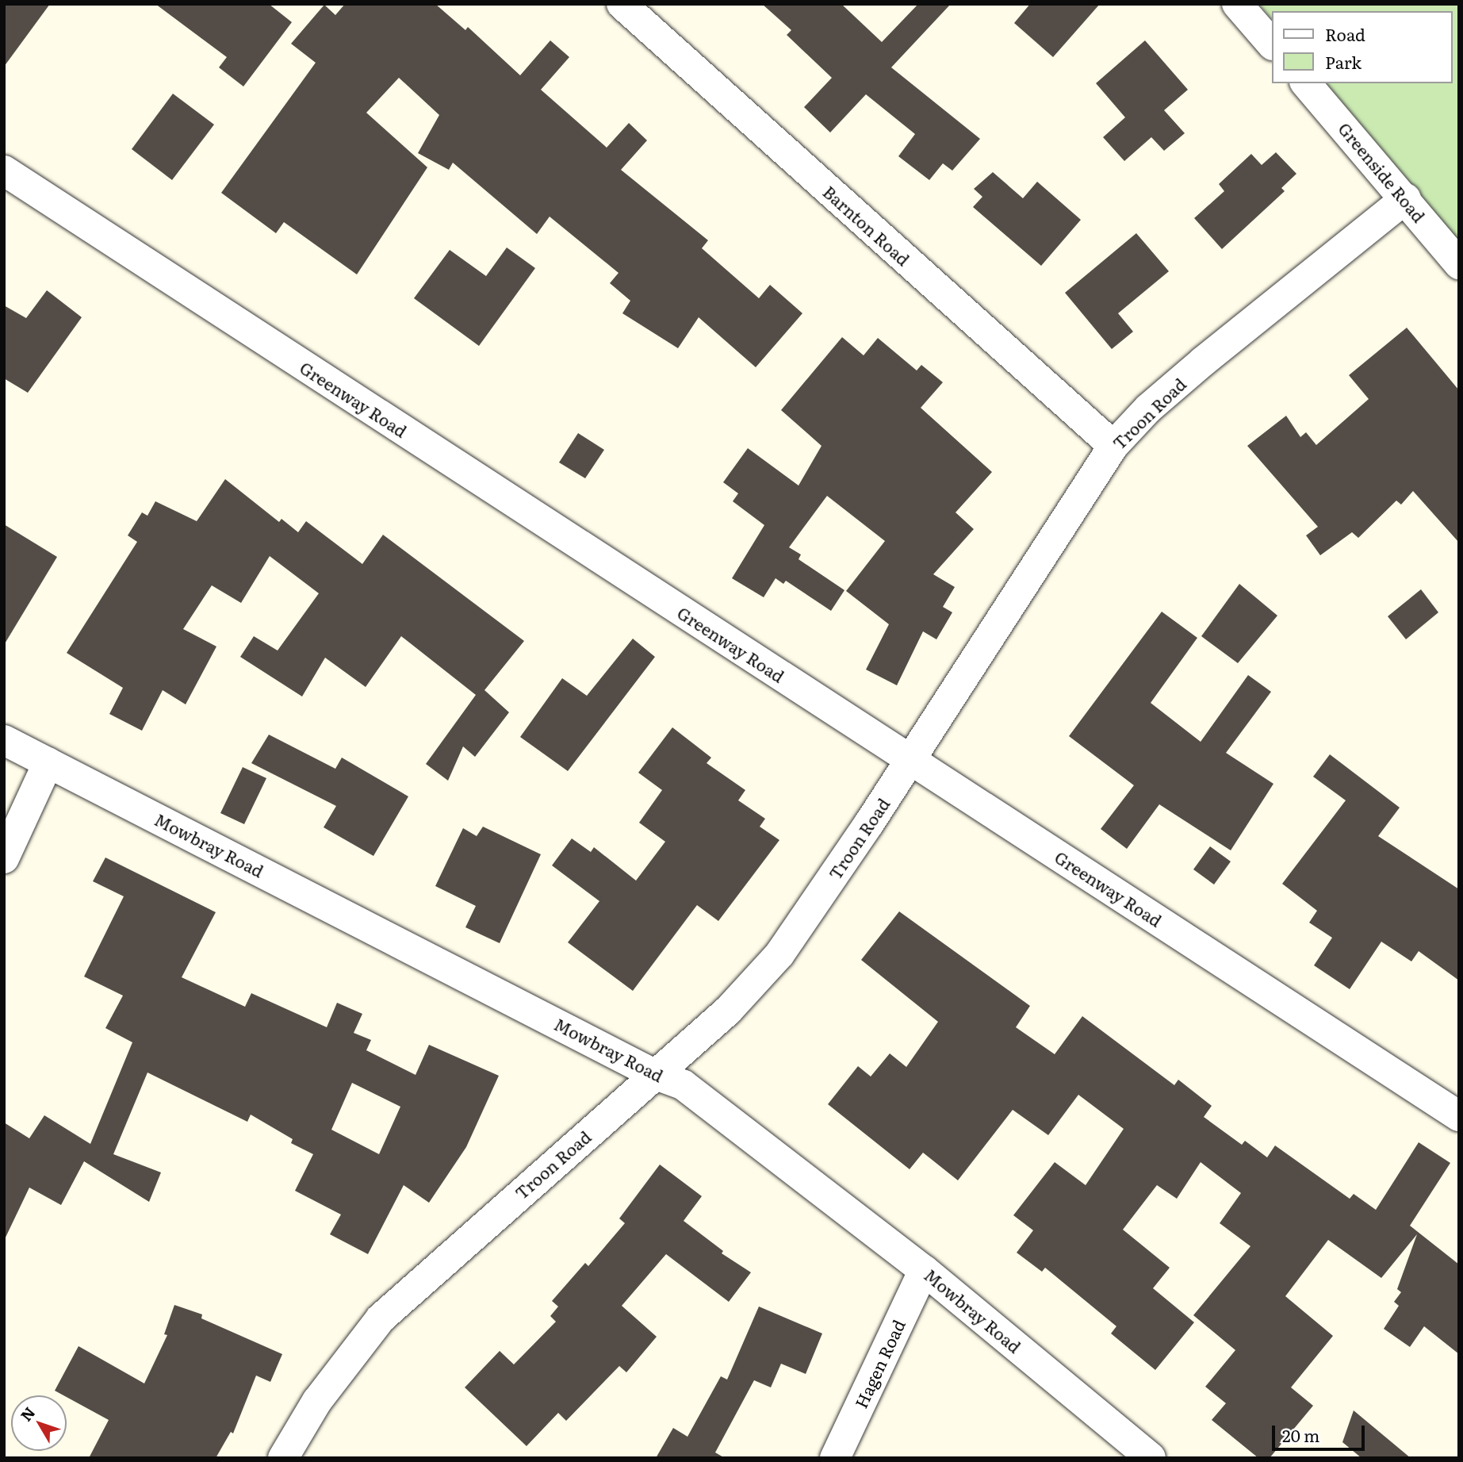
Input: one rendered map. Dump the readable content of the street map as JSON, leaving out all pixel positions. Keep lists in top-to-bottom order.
{
  "streets": {
    "street": [
      "Greenside Road",
      "Barnton Road",
      "Greenway Road",
      "Troon Road",
      "Mowbray Road",
      "Hagen Road"
    ]
  },
  "crossings": [
    ["Greenside Road", "Troon Road"],
    ["Barnton Road", "Troon Road"],
    ["Greenway Road", "Troon Road"],
    ["Troon Road", "Mowbray Road"],
    ["Mowbray Road", "Hagen Road"]
  ],
  "legend": ["Road", "Park"],
  "scale_bar": "20 m",
  "north": "top left"
}
